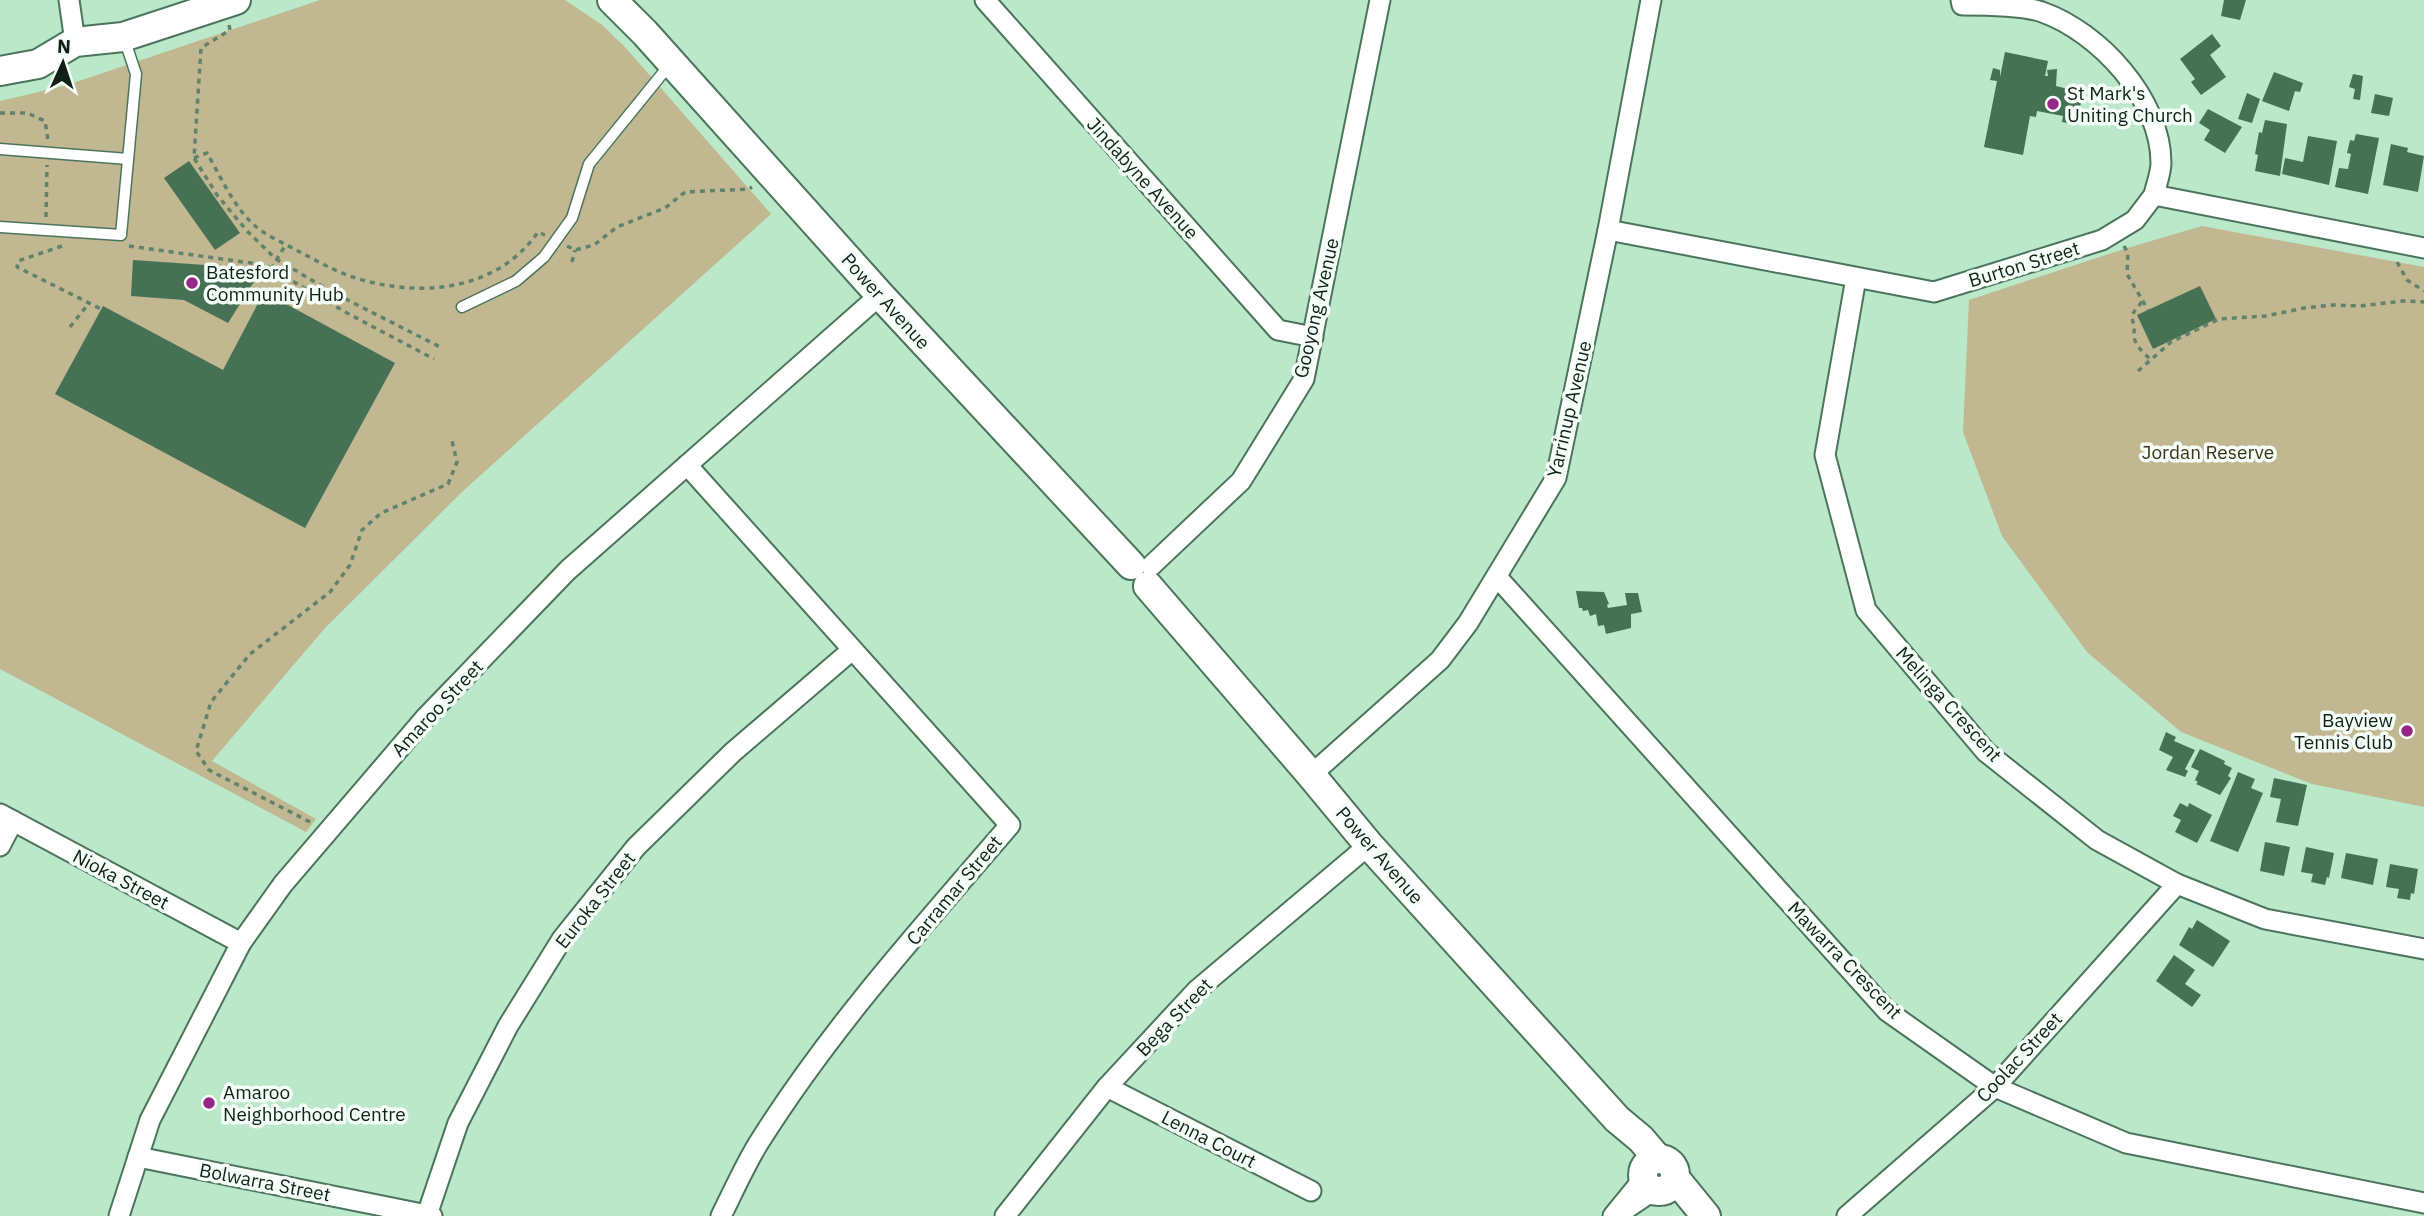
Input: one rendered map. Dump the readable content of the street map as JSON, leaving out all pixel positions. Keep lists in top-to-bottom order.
{
  "streets": {
    "street": [
      "Jindabyne Avenue",
      "Burton Street",
      "Power Avenue",
      "Gooyong Avenue",
      "Yarrinup Avenue",
      "Melinga Crescent",
      "Amaroo Street",
      "Nioka Street",
      "Carramar Street",
      "Euroka Street",
      "Mawarra Crescent",
      "Bega Street",
      "Coolac Street",
      "Lenna Court",
      "Bolwarra Street"
    ]
  },
  "crossings": [
    ["Jindabyne Avenue", "Gooyong Avenue"],
    ["Burton Street", "Yarrinup Avenue"],
    ["Burton Street", "Melinga Crescent"],
    ["Power Avenue", "Gooyong Avenue"],
    ["Power Avenue", "Yarrinup Avenue"],
    ["Power Avenue", "Amaroo Street"],
    ["Power Avenue", "Bega Street"],
    ["Yarrinup Avenue", "Mawarra Crescent"],
    ["Melinga Crescent", "Coolac Street"],
    ["Amaroo Street", "Nioka Street"],
    ["Amaroo Street", "Carramar Street"],
    ["Amaroo Street", "Bolwarra Street"],
    ["Carramar Street", "Euroka Street"],
    ["Euroka Street", "Bolwarra Street"],
    ["Mawarra Crescent", "Coolac Street"],
    ["Bega Street", "Lenna Court"]
  ],
  "parks": ["Jordan Reserve"],
  "places": [
    "St Mark's Uniting Church",
    "Batesford Community Hub",
    "Bayview Tennis Club",
    "Amaroo Neighborhood Centre"
  ],
  "north": "top"
}
